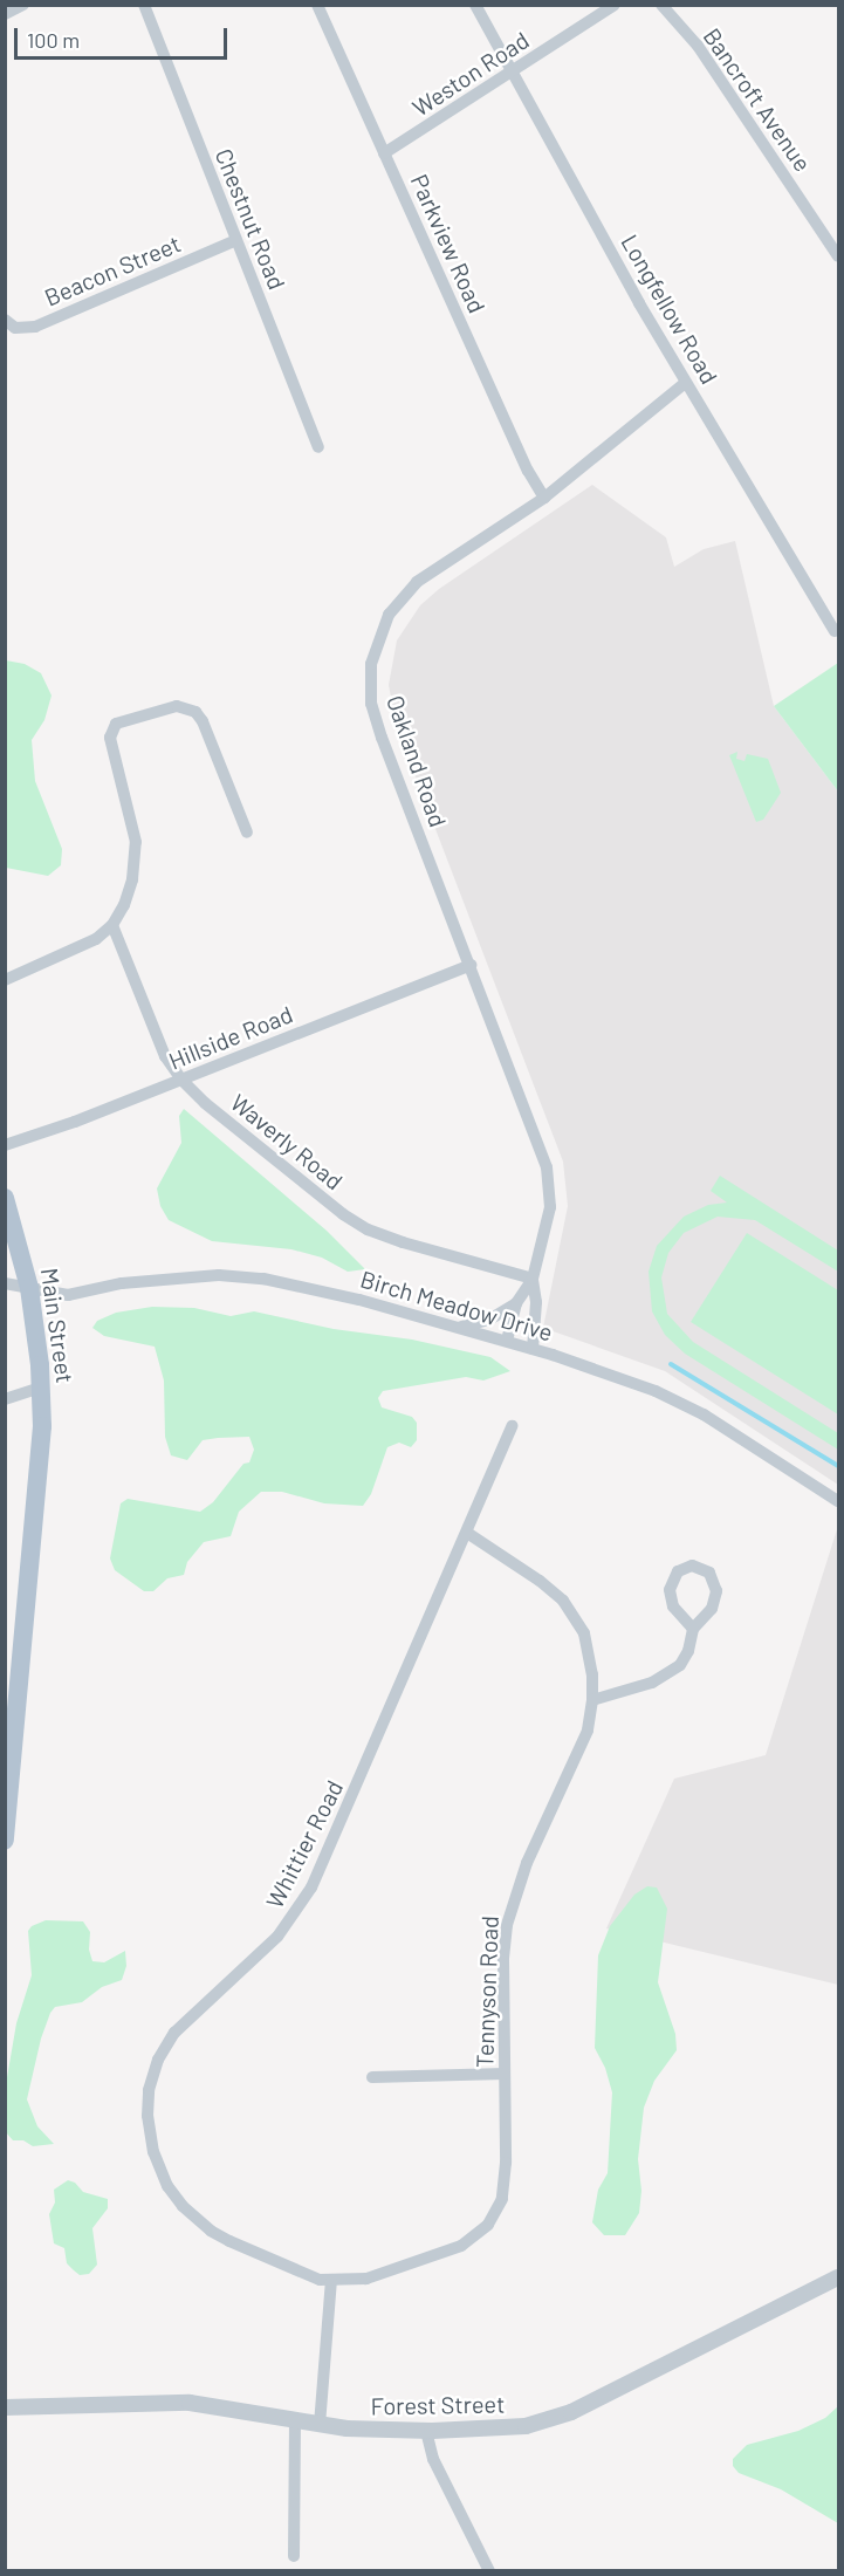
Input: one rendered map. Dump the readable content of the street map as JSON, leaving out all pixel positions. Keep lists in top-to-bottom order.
{
  "streets": {
    "main road": ["Main Street"],
    "street": [
      "Weston Road",
      "Bancroft Avenue",
      "Chestnut Road",
      "Parkview Road",
      "Beacon Street",
      "Longfellow Road",
      "Oakland Road",
      "Hillside Road",
      "Waverly Road",
      "Birch Meadow Drive",
      "Whittier Road",
      "Tennyson Road",
      "Forest Street"
    ]
  },
  "crossings": [
    ["Weston Road", "Parkview Road"],
    ["Weston Road", "Longfellow Road"],
    ["Chestnut Road", "Beacon Street"],
    ["Parkview Road", "Oakland Road"],
    ["Longfellow Road", "Oakland Road"],
    ["Oakland Road", "Hillside Road"],
    ["Oakland Road", "Waverly Road"],
    ["Oakland Road", "Birch Meadow Drive"],
    ["Hillside Road", "Waverly Road"],
    ["Birch Meadow Drive", "Main Street"],
    ["Whittier Road", "Tennyson Road"]
  ],
  "scale_bar": "100 m"
}
